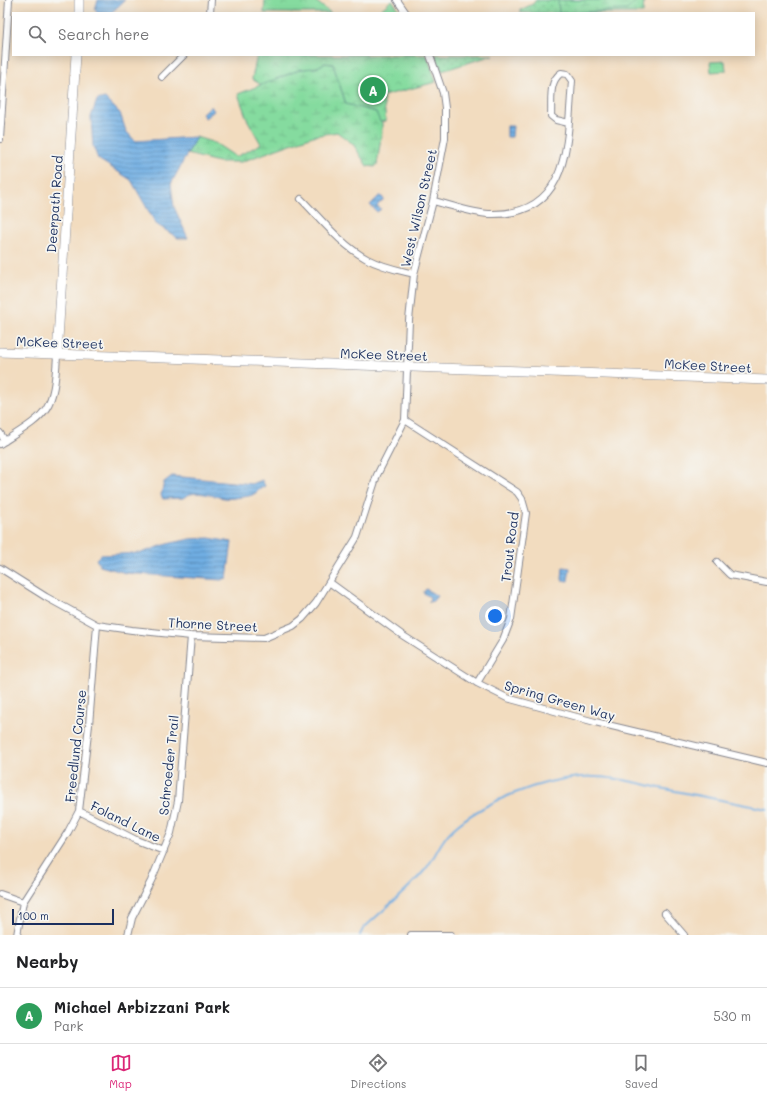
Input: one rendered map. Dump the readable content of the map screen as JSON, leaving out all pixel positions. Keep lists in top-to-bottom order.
{
  "streets": {
    "street": [
      "Deerpath Road",
      "West Wilson Street",
      "McKee Street",
      "Trout Road",
      "Thorne Street",
      "Spring Green Way",
      "Freedlund Course",
      "Schroeder Trail",
      "Foland Lane"
    ]
  },
  "crossings": [
    ["Deerpath Road", "McKee Street"],
    ["West Wilson Street", "McKee Street"],
    ["West Wilson Street", "Thorne Street"],
    ["McKee Street", "Thorne Street"],
    ["Trout Road", "Thorne Street"],
    ["Trout Road", "Spring Green Way"],
    ["Thorne Street", "Spring Green Way"],
    ["Thorne Street", "Freedlund Course"],
    ["Thorne Street", "Schroeder Trail"],
    ["Freedlund Course", "Foland Lane"],
    ["Schroeder Trail", "Foland Lane"]
  ],
  "scale_bar": "100 m",
  "page": {
    "search": "Search here",
    "pins": "A",
    "scale": "100 m",
    "heading": "Nearby",
    "list": [
      {
        "mark": "A",
        "name": "Michael Arbizzani Park",
        "note": "Park",
        "value": "530 m"
      }
    ],
    "nav": ["Map", "Directions", "Saved"]
  }
}
